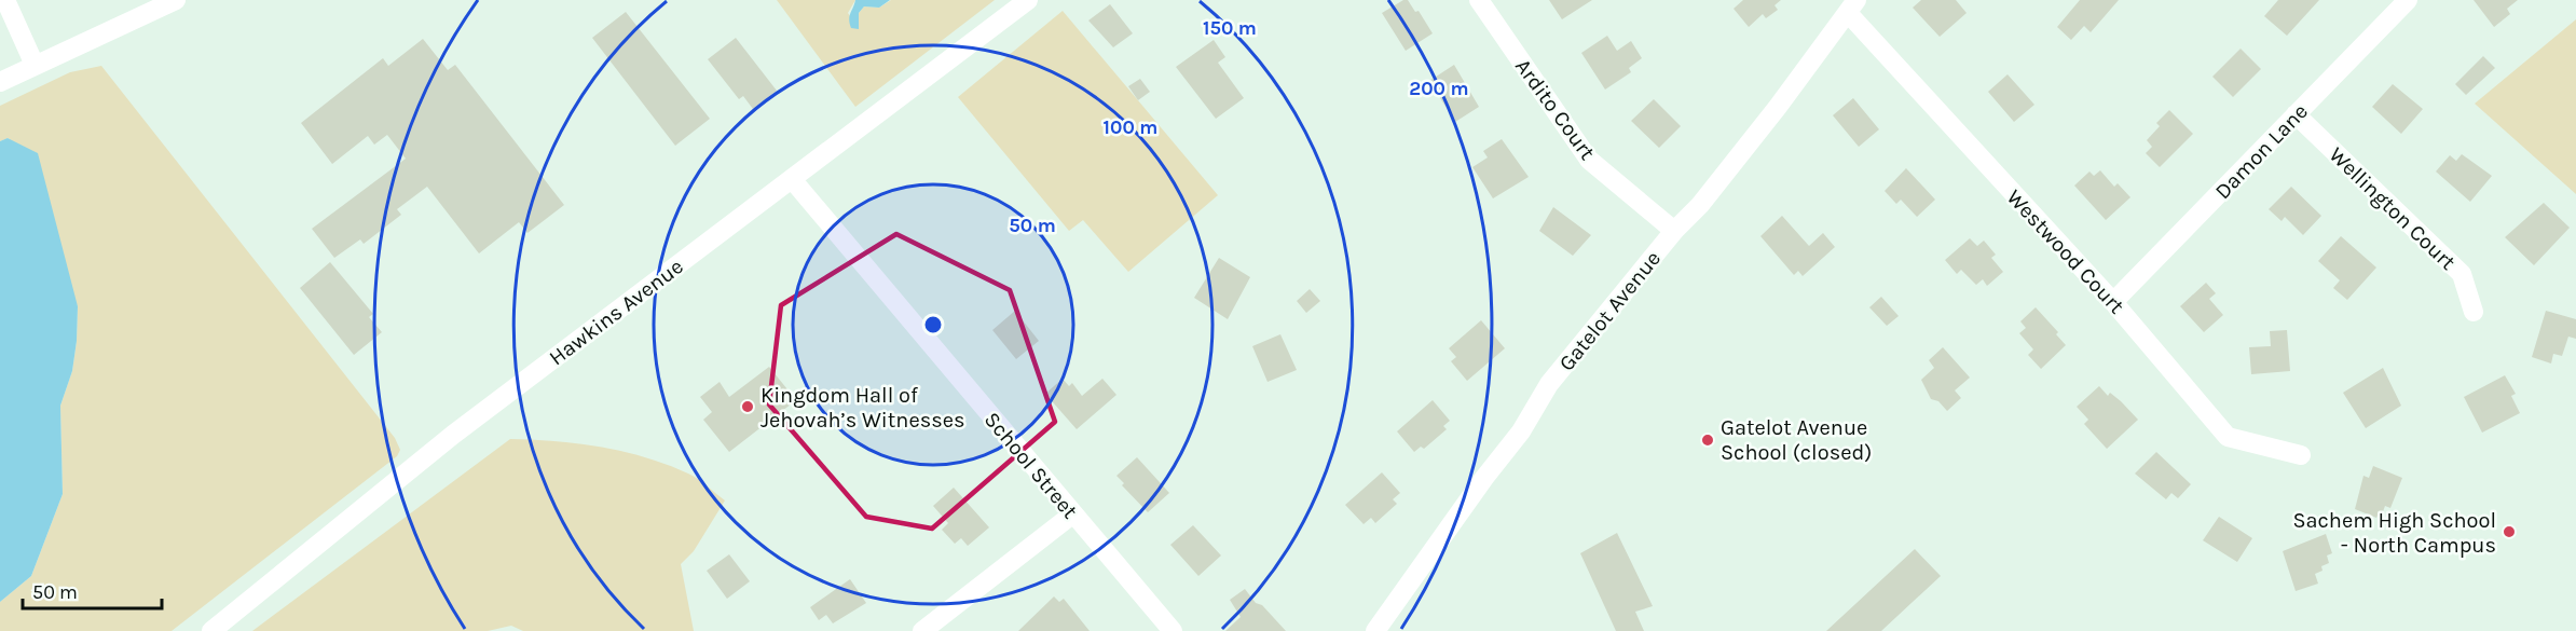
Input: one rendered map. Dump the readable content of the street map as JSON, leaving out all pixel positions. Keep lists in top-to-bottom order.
{
  "streets": {
    "street": [
      "Ardito Court",
      "Damon Lane",
      "Wellington Court",
      "Westwood Court",
      "Gatelot Avenue",
      "Hawkins Avenue",
      "School Street"
    ]
  },
  "crossings": [
    ["Ardito Court", "Gatelot Avenue"],
    ["Damon Lane", "Wellington Court"],
    ["Damon Lane", "Westwood Court"],
    ["Westwood Court", "Gatelot Avenue"],
    ["Hawkins Avenue", "School Street"]
  ],
  "places": ["Kingdom Hall of Jehovah’s Witnesses", "Gatelot Avenue School (closed)", "Sachem High School - North Campus"],
  "scale_bar": "50 m",
  "rings": [
    "150 m",
    "200 m",
    "100 m",
    "50 m"
  ]
}
